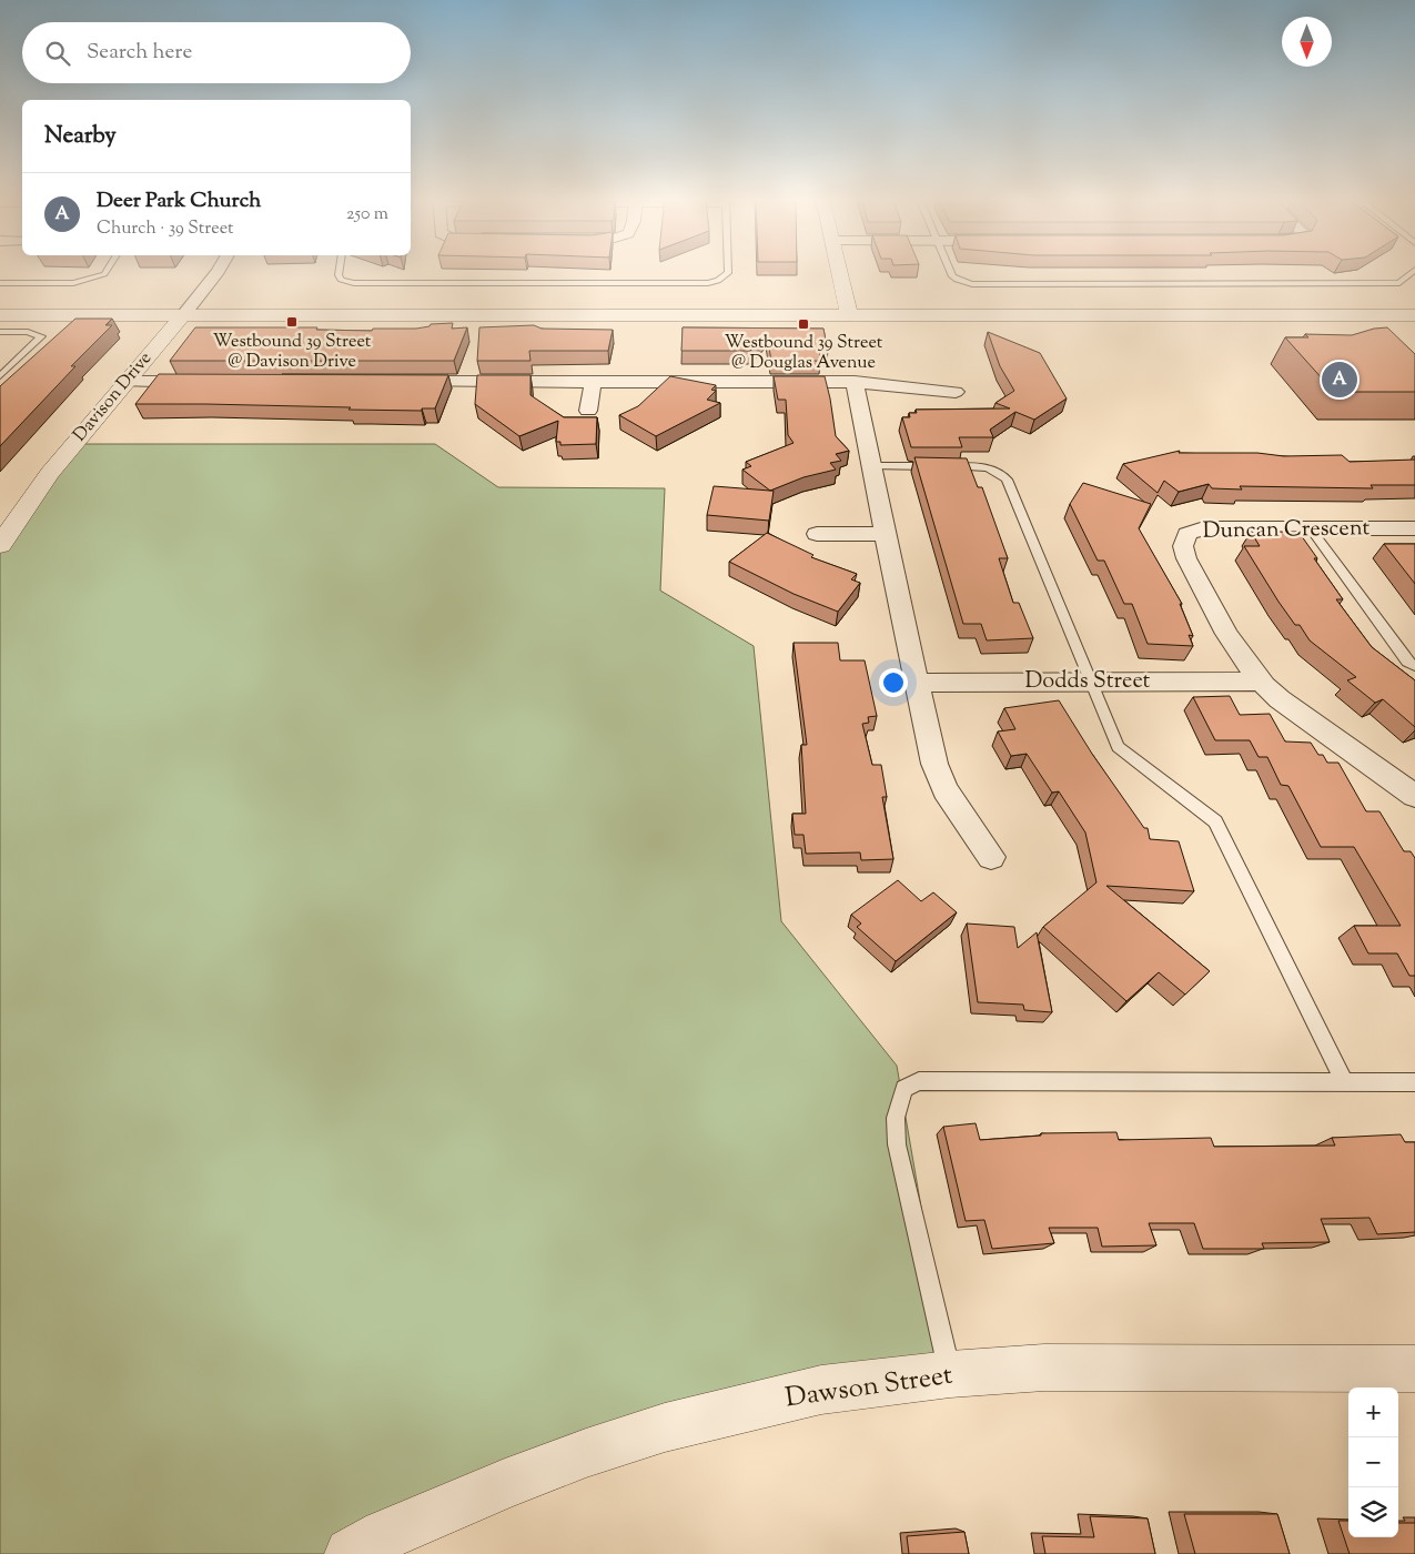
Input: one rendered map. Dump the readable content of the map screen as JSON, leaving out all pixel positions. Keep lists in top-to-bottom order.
{
  "streets": {
    "street": [
      "Davison Drive",
      "Duncan Crescent",
      "Dodds Street",
      "Dawson Street"
    ]
  },
  "crossings": [
    ["Duncan Crescent", "Dodds Street"]
  ],
  "places": {
    "transit": ["Westbound 39 Street @ Davison Drive", "Westbound 39 Street @ Douglas Avenue"]
  },
  "north": "bottom",
  "page": {
    "search": "Search here",
    "heading": "Nearby",
    "list": [
      {
        "mark": "A",
        "name": "Deer Park Church",
        "note": "Church · 39 Street",
        "value": "250 m"
      }
    ],
    "pins": "A",
    "map_buttons": ["+", "−"]
  }
}
